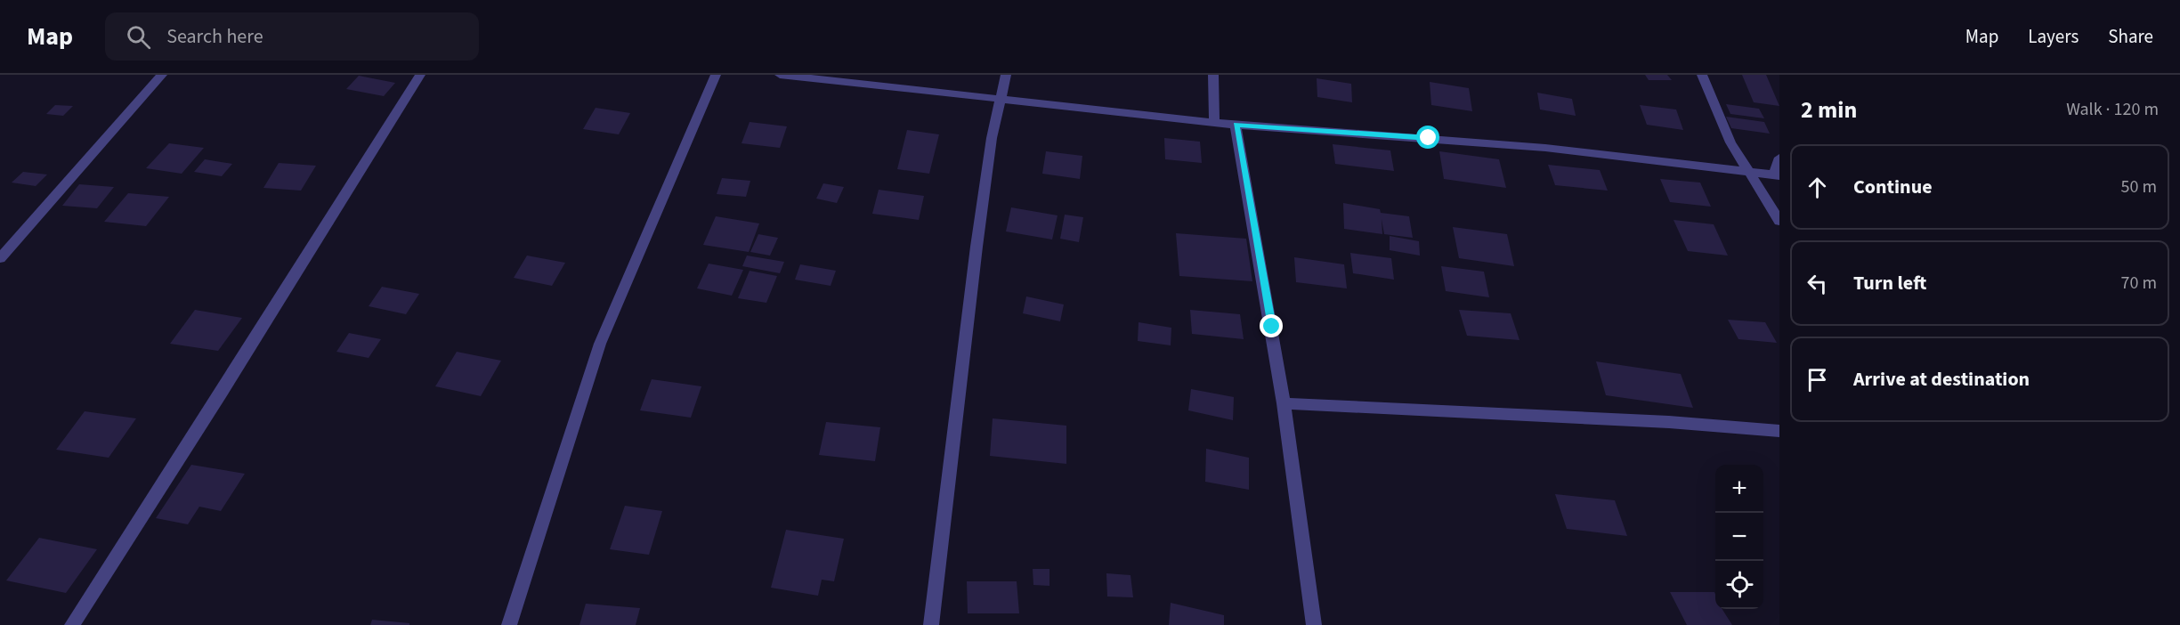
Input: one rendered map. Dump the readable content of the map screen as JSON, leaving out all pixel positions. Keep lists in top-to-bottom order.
{
  "page": {
    "header": "Map",
    "search": "Search here",
    "nav": ["Map", "Layers", "Share"],
    "heading": ["2 min", "Walk · 120 m"],
    "list": [
      ["Continue", "50 m"],
      ["Turn left", "70 m"],
      "Arrive at destination"
    ],
    "map_buttons": ["+", "−"]
  }
}
